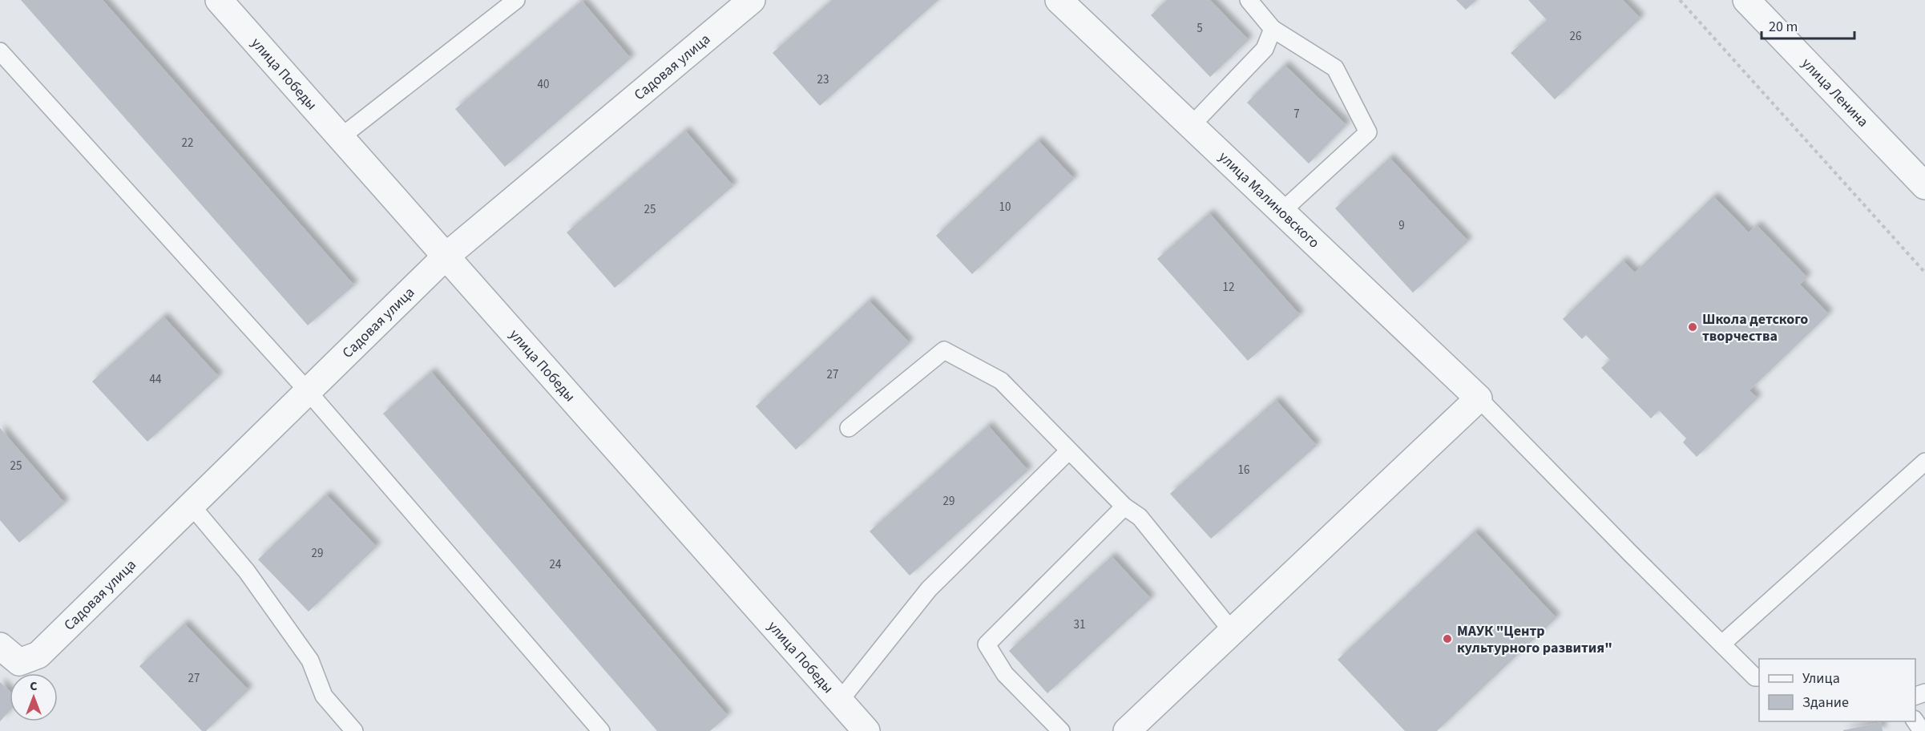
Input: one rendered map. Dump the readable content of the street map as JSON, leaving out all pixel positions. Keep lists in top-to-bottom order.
{
  "streets": {
    "street": [
      "Садовая улица",
      "улица Победы",
      "улица Ленина",
      "улица Малиновского"
    ]
  },
  "crossings": [
    ["Садовая улица", "улица Победы"]
  ],
  "places": ["Школа детского творчества", "МАУК \"Центр культурного развития\""],
  "house_numbers": [
    "5",
    "26",
    "23",
    "40",
    "7",
    "22",
    "10",
    "25",
    "9",
    "12",
    "27",
    "44",
    "25",
    "16",
    "29",
    "29",
    "24",
    "31",
    "27"
  ],
  "legend": ["Улица", "Здание"],
  "scale_bar": "20 m",
  "north": "top"
}
